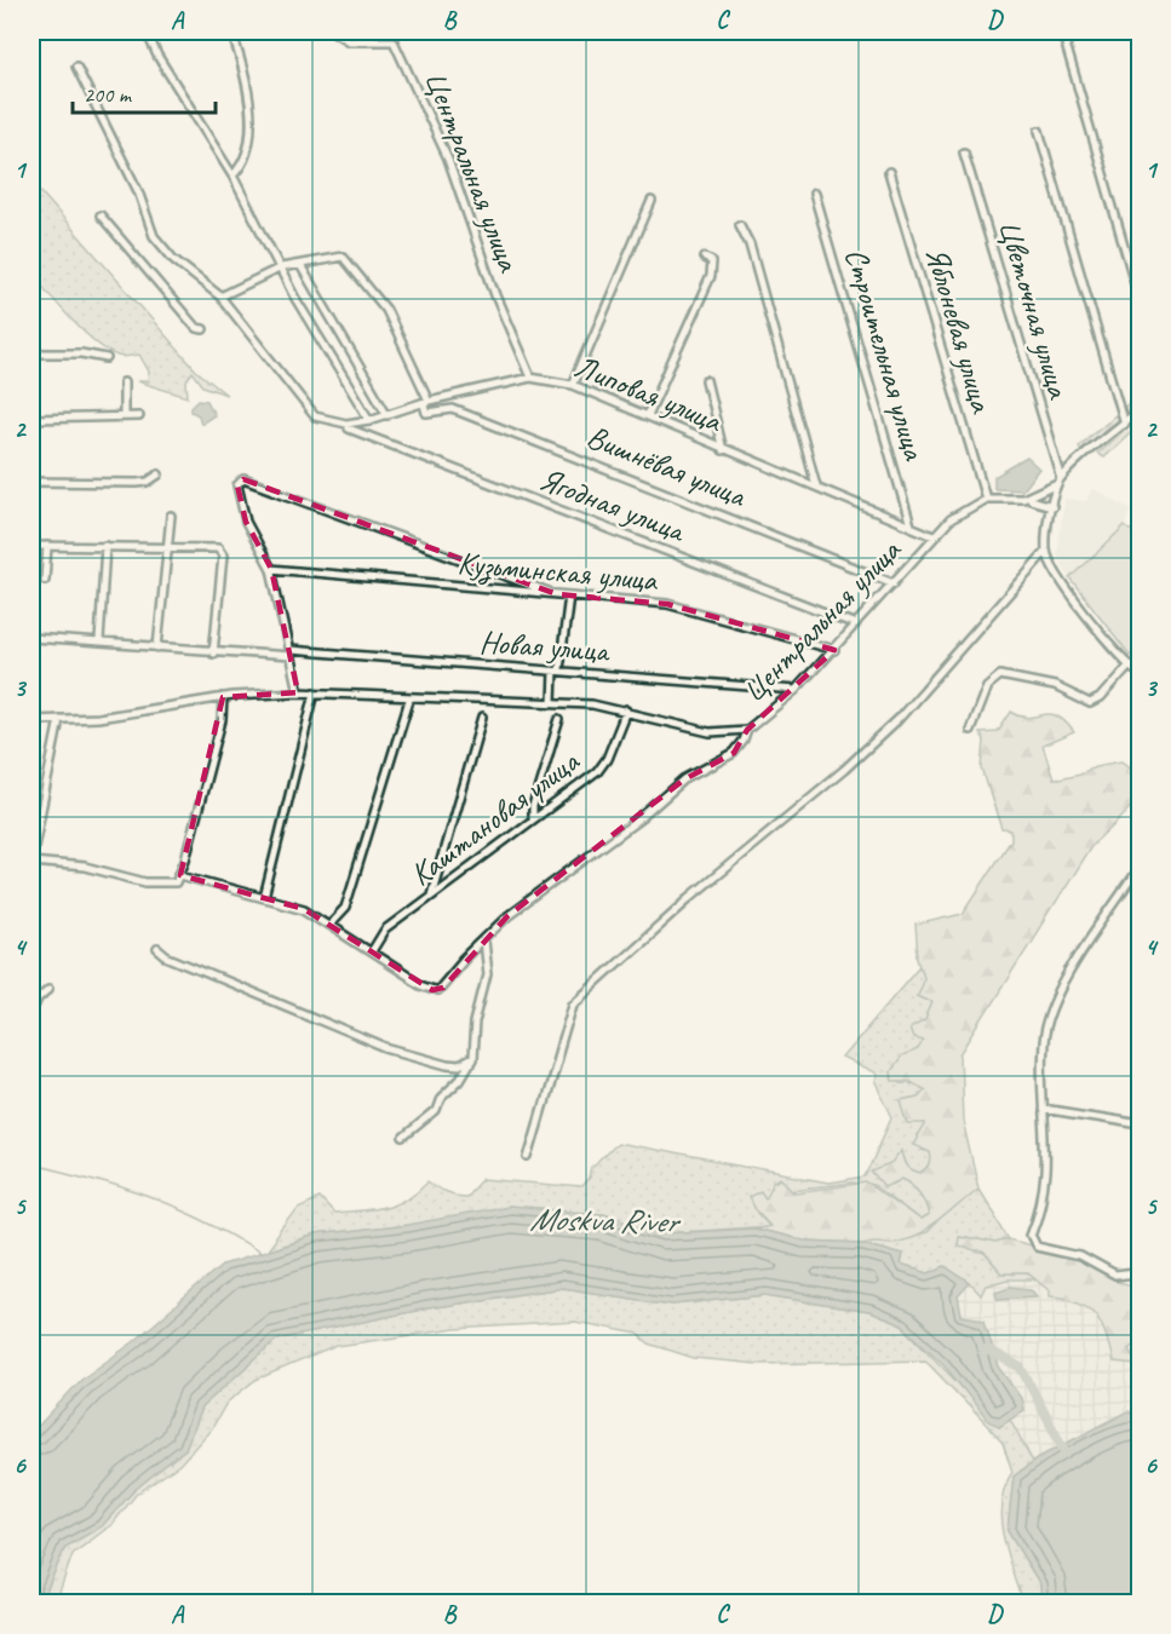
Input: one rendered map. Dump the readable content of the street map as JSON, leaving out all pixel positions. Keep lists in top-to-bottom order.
{
  "streets": {
    "street": [
      "Центральная улица",
      "Цветочная улица",
      "Яблоневая улица",
      "Строительная улица",
      "Липовая улица",
      "Вишнёвая улица",
      "Ягодная улица",
      "Кузьминская улица",
      "Новая улица",
      "Каштановая улица"
    ]
  },
  "crossings": [
    ["Центральная улица", "Яблоневая улица"],
    ["Центральная улица", "Липовая улица"],
    ["Центральная улица", "Вишнёвая улица"],
    ["Центральная улица", "Ягодная улица"],
    ["Центральная улица", "Кузьминская улица"],
    ["Центральная улица", "Новая улица"],
    ["Центральная улица", "Каштановая улица"],
    ["Строительная улица", "Липовая улица"],
    ["Липовая улица", "Вишнёвая улица"]
  ],
  "water": ["Moskva River"],
  "scale_bar": "200 m",
  "grid": {
    "columns": [
      "A",
      "B",
      "C",
      "D"
    ],
    "rows": [
      "1",
      "2",
      "3",
      "4",
      "5",
      "6"
    ]
  }
}
